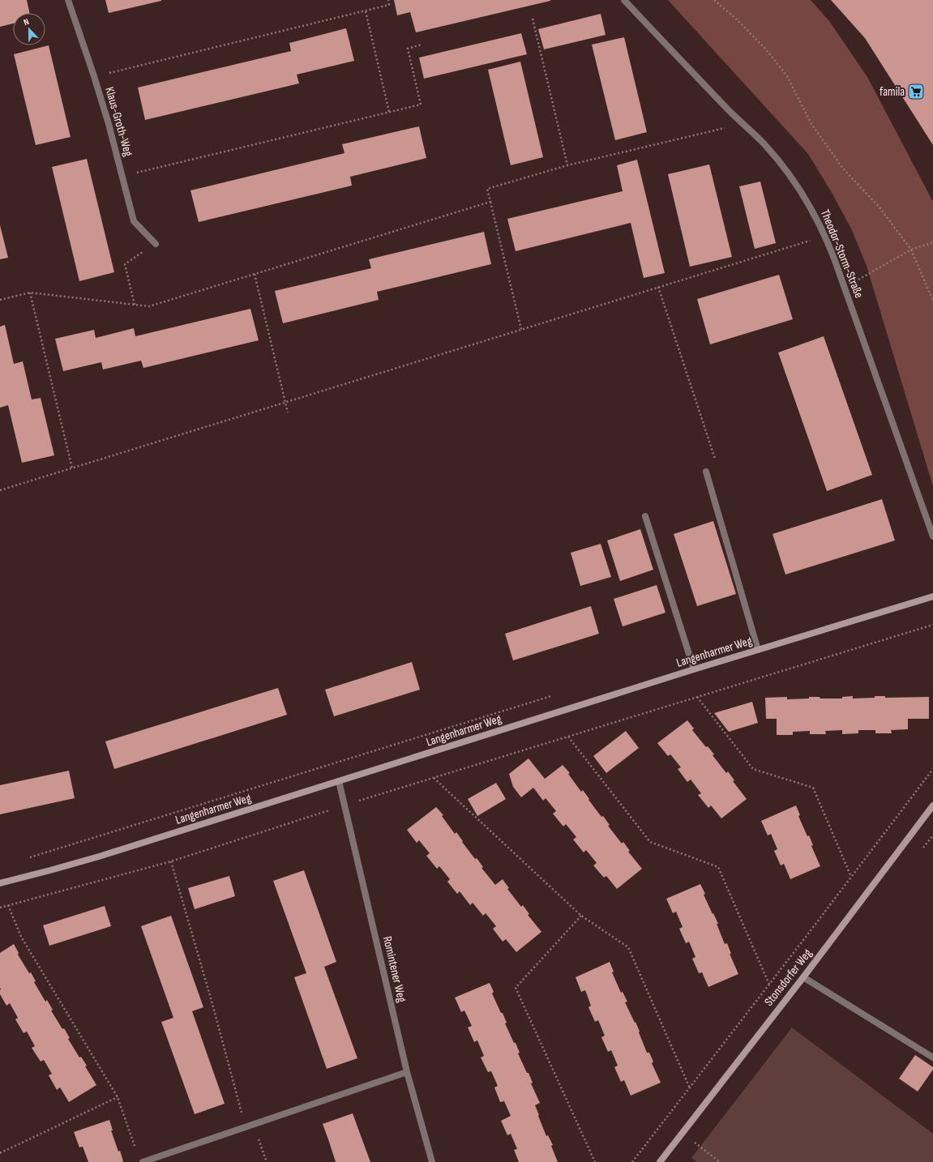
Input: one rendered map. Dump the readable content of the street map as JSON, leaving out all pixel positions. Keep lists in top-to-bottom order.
{
  "streets": {
    "main road": ["Langenharmer Weg", "Stonsdorfer Weg"],
    "street": ["Klaus-Groth-Weg", "Theodor-Storm-Straße", "Romintener Weg"]
  },
  "crossings": [
    ["Langenharmer Weg", "Romintener Weg"]
  ],
  "places": {
    "supermarket": ["famila"]
  },
  "north": "top"
}
